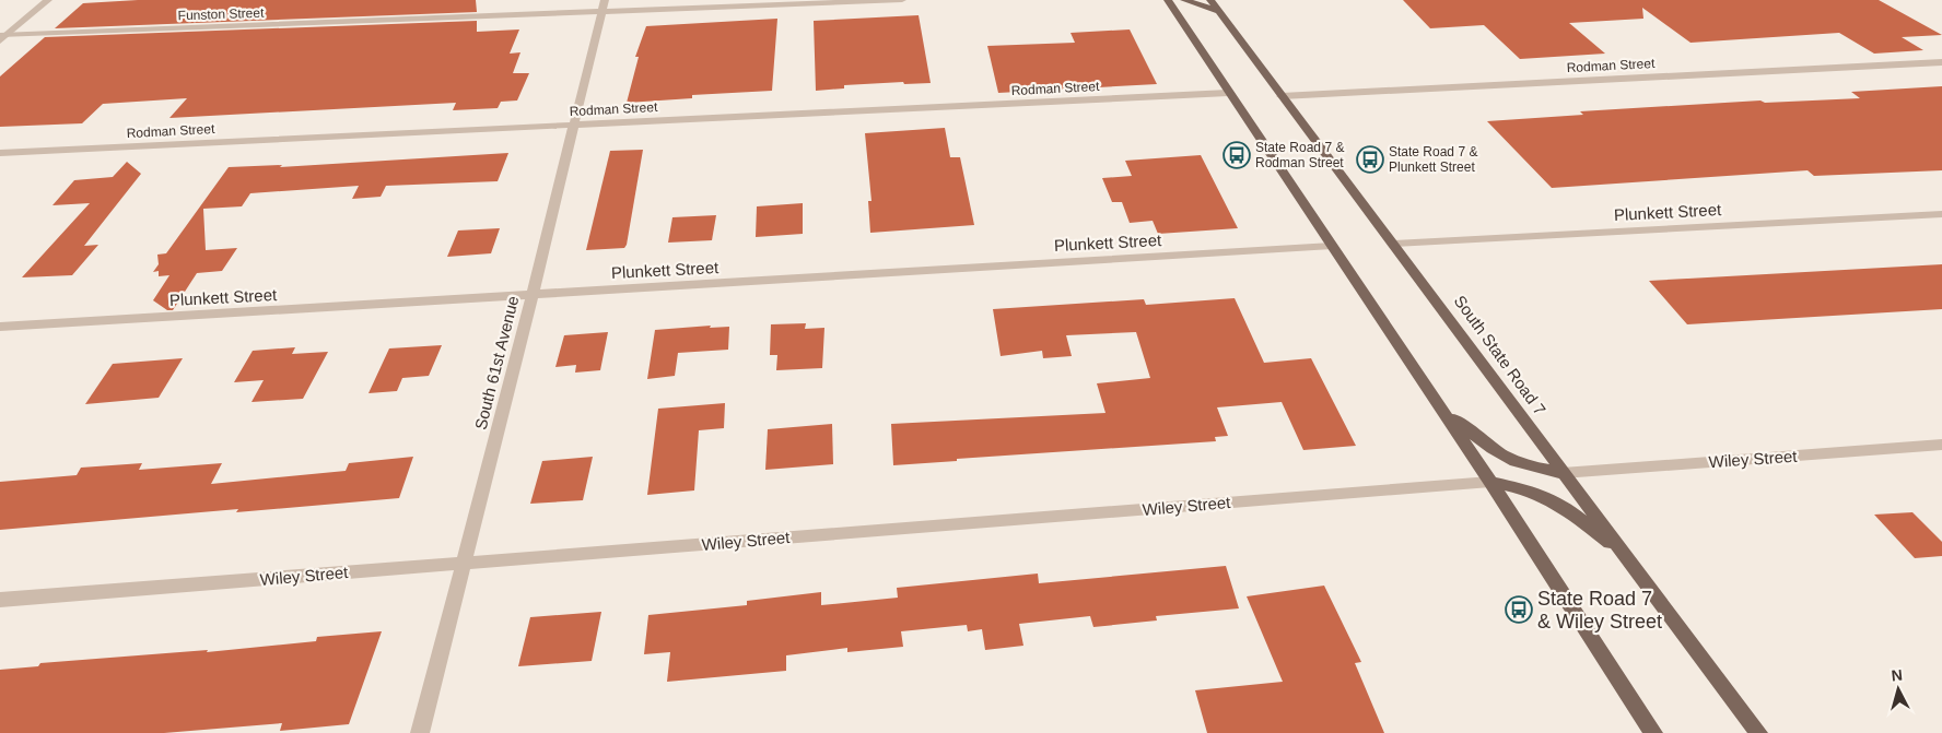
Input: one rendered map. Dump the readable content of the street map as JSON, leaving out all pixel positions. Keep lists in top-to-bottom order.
{
  "streets": {
    "main road": ["South State Road 7"],
    "street": [
      "Funston Street",
      "Rodman Street",
      "Plunkett Street",
      "South 61st Avenue",
      "Wiley Street"
    ]
  },
  "crossings": [
    ["Funston Street", "South 61st Avenue"],
    ["Rodman Street", "South State Road 7"],
    ["Rodman Street", "South 61st Avenue"],
    ["Plunkett Street", "South State Road 7"],
    ["Plunkett Street", "South 61st Avenue"],
    ["South State Road 7", "Wiley Street"],
    ["South 61st Avenue", "Wiley Street"]
  ],
  "places": {
    "bus stop": ["State Road 7 & Rodman Street", "State Road 7 & Plunkett Street", "State Road 7 & Wiley Street"]
  },
  "north": "top"
}
